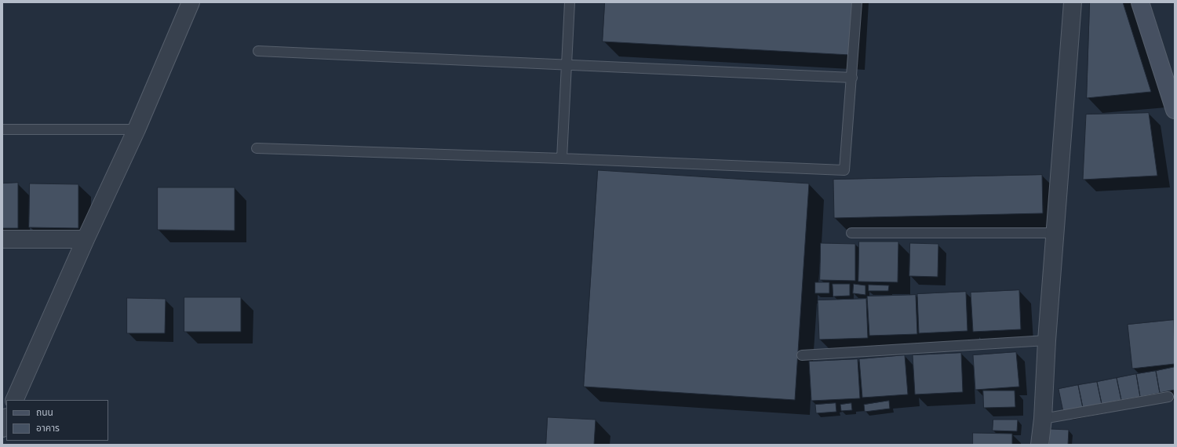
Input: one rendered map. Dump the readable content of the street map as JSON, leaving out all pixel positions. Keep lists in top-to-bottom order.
{
  "legend": ["ถนน", "อาคาร"]
}
